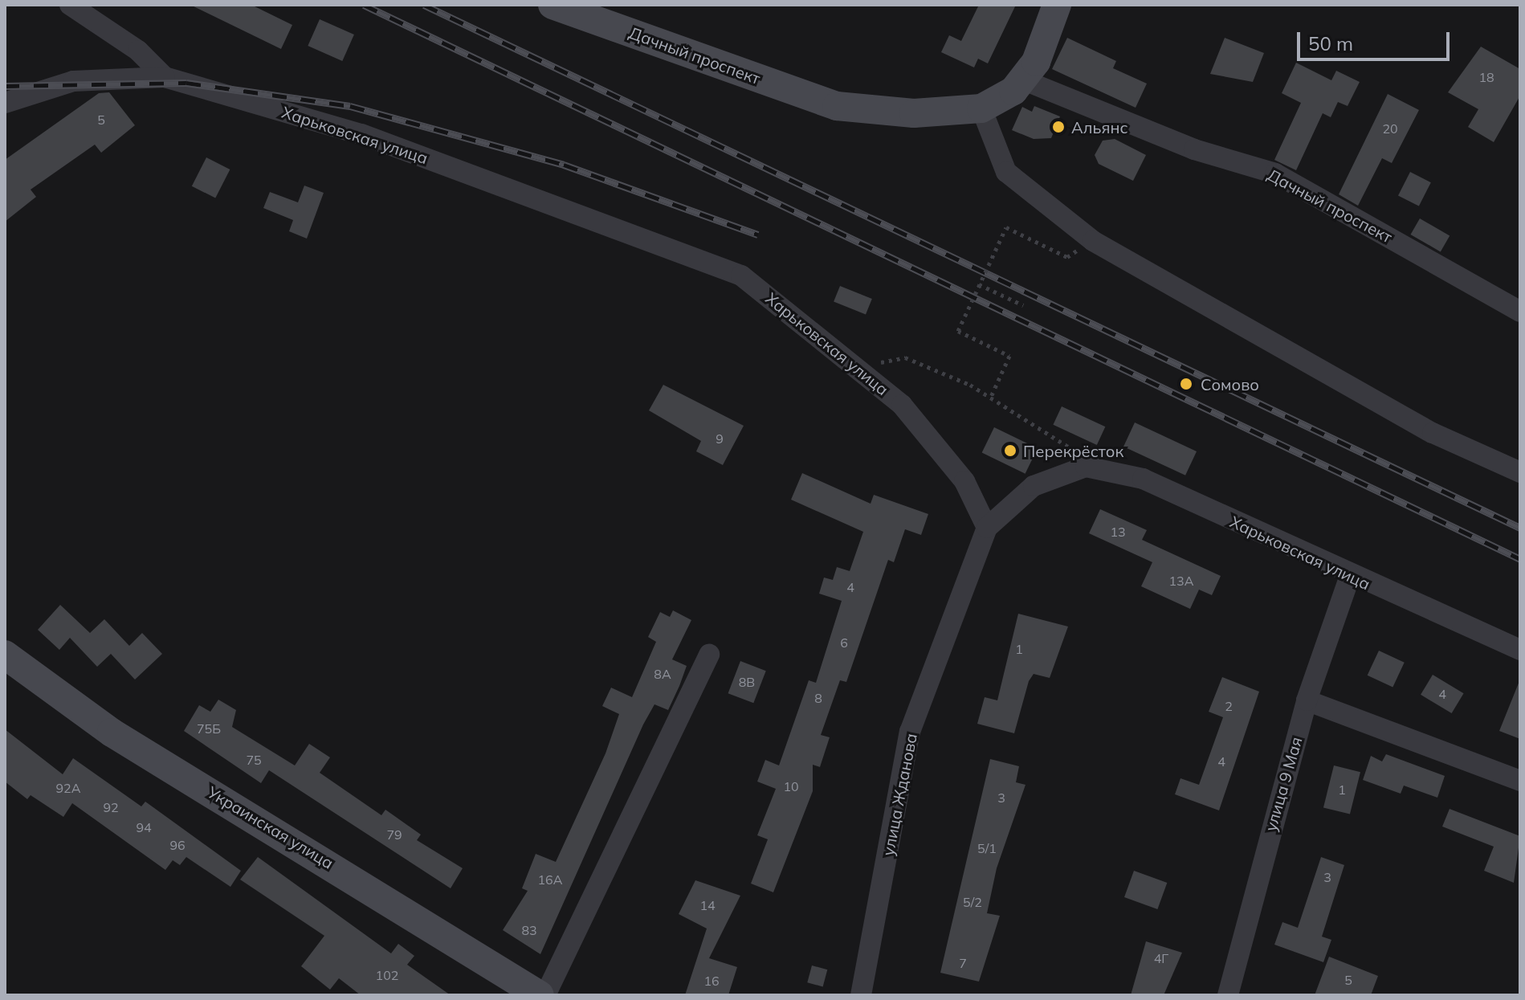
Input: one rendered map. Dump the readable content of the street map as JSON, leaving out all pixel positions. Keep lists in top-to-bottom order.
{
  "streets": {
    "street": [
      "Дачный проспект",
      "Харьковская улица",
      "улица 9 Мая",
      "улица Жданова",
      "Украинская улица"
    ]
  },
  "crossings": [
    ["Харьковская улица", "улица 9 Мая"],
    ["Харьковская улица", "улица Жданова"]
  ],
  "places": ["Альянс", "Сомово", "Перекрёсток"],
  "house_numbers": [
    "18",
    "5",
    "20",
    "9",
    "13",
    "13А",
    "4",
    "6",
    "1",
    "8А",
    "8В",
    "4",
    "8",
    "2",
    "75Б",
    "75",
    "4",
    "10",
    "92А",
    "1",
    "3",
    "92",
    "94",
    "79",
    "96",
    "5/1",
    "3",
    "16А",
    "5/2",
    "14",
    "83",
    "4Г",
    "7",
    "102",
    "5",
    "16"
  ],
  "scale_bar": "50 m"
}
